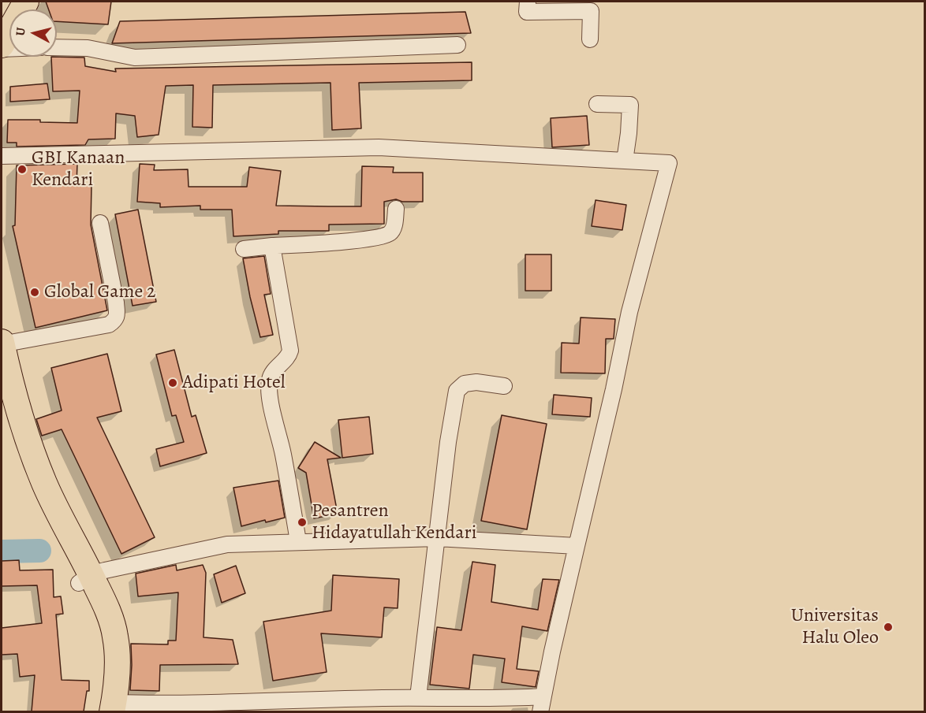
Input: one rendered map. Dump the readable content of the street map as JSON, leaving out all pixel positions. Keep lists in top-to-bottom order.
{
  "places": [
    "GBI Kanaan Kendari",
    "Global Game 2",
    "Adipati Hotel",
    "Pesantren Hidayatullah Kendari",
    "Universitas Halu Oleo"
  ],
  "north": "left"
}
